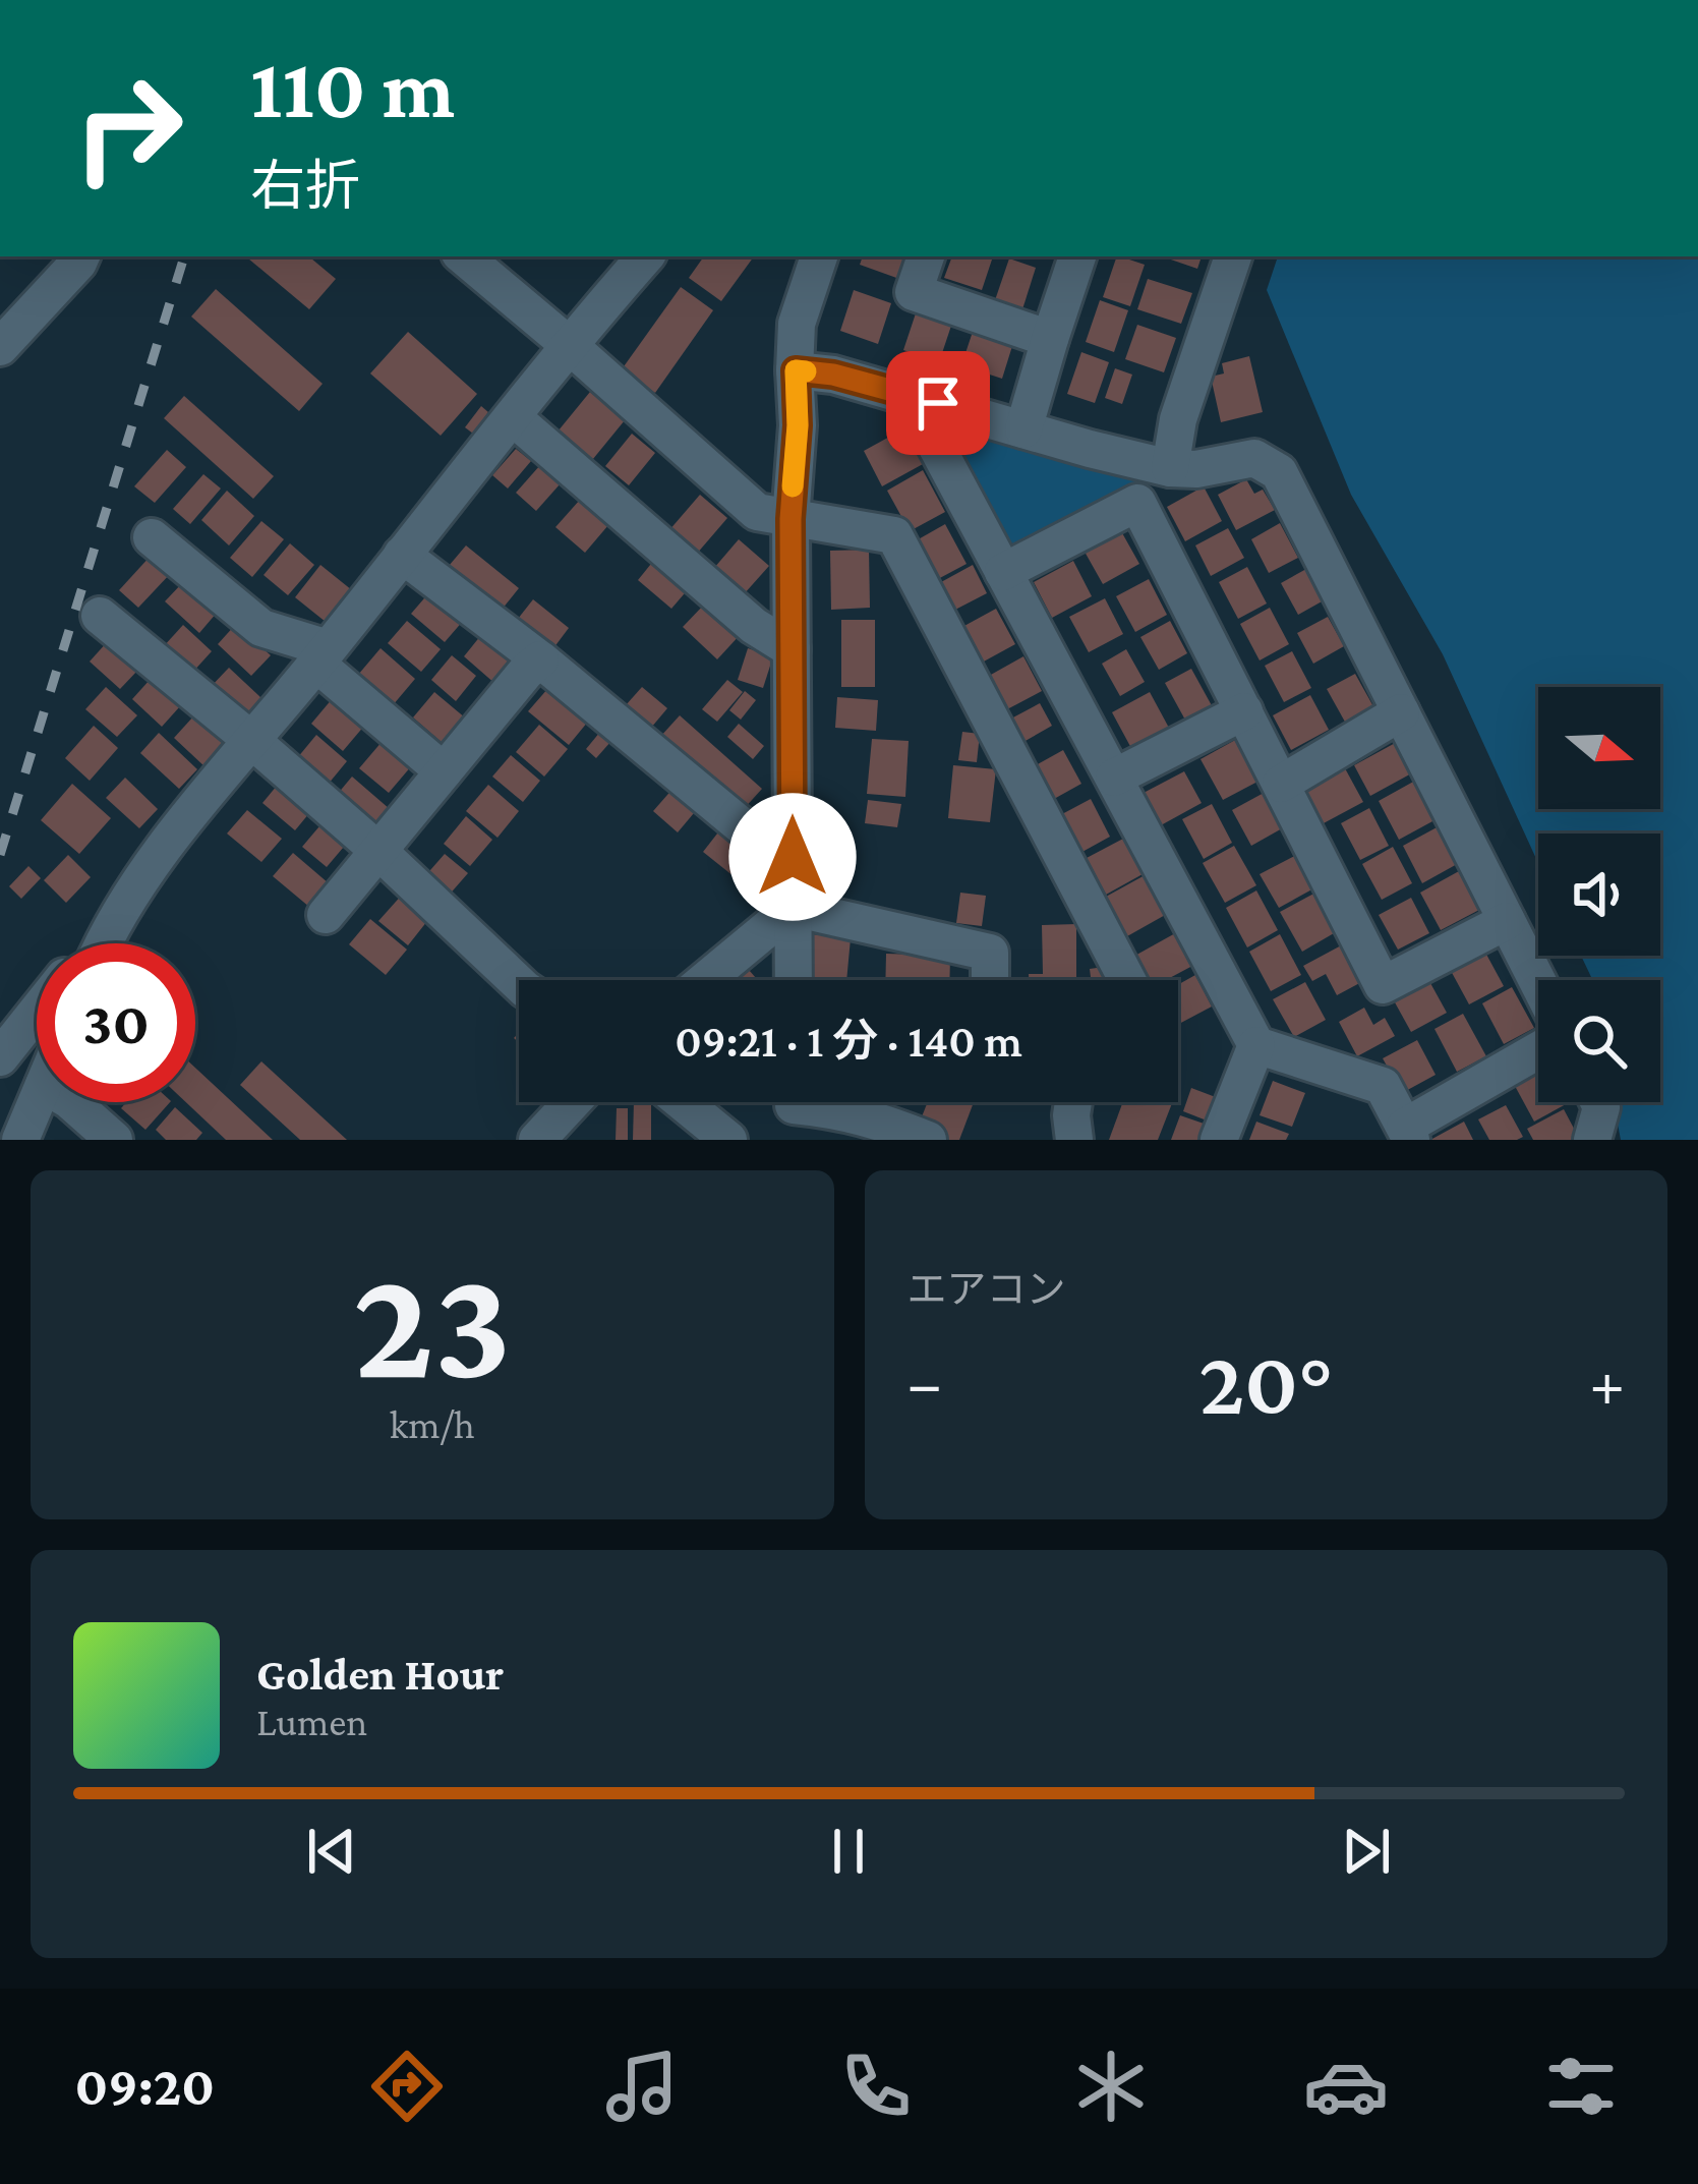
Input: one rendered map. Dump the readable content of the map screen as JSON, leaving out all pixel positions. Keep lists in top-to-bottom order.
{
  "north": "right",
  "page": {
    "turn": ["110 m", "右折"],
    "limit": "30",
    "trip": "09:21 · 1 分 · 140 m",
    "tile": [
      ["23", "km/h"],
      "エアコン"
    ],
    "heat": ["−", "20°", "+"],
    "song": ["Golden Hour", "Lumen"],
    "tabs": "09:20"
  }
}
